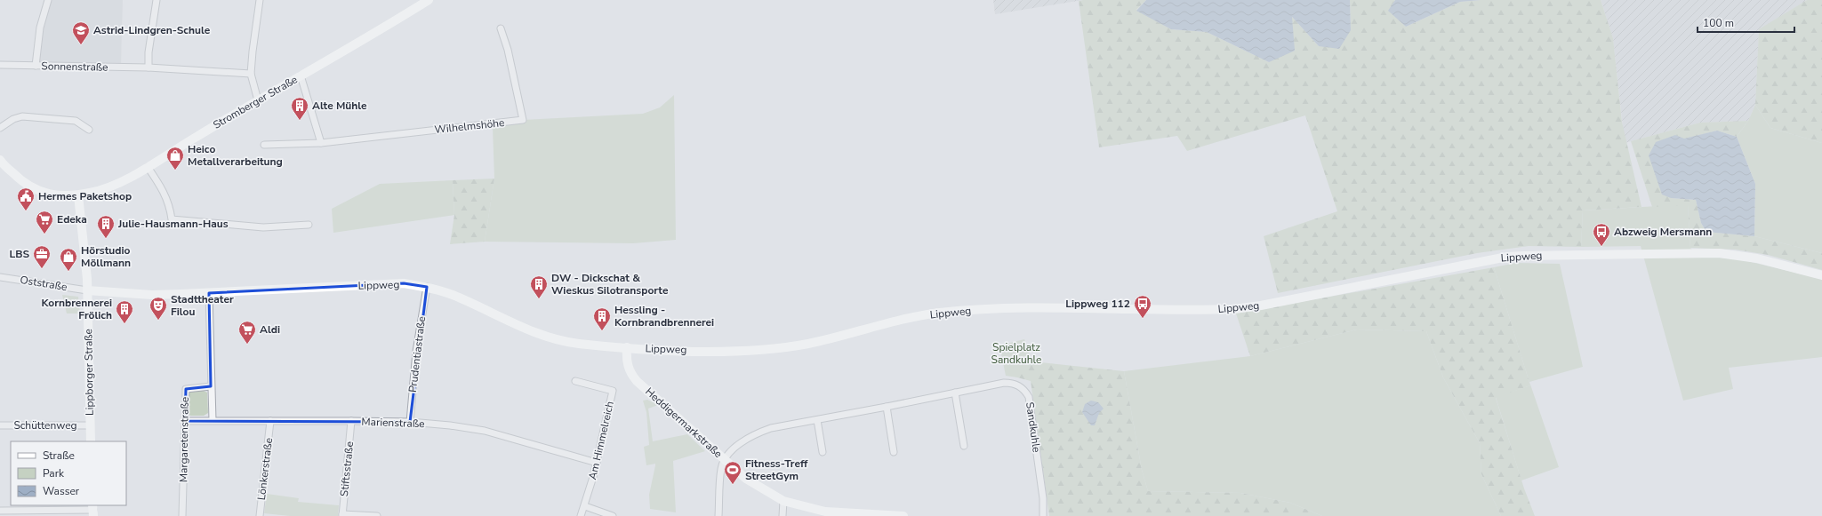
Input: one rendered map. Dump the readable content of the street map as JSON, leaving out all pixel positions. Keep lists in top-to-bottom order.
{
  "streets": {
    "street": [
      "Sonnenstraße",
      "Stromberger Straße",
      "Wilhelmshöhe",
      "Lippweg",
      "Oststraße",
      "Prudentiastraße",
      "Lippborger Straße",
      "Marienstraße",
      "Heddigermarkstraße",
      "Schüttenweg",
      "Sandkuhle",
      "Margaretenstraße",
      "Am Himmelreich",
      "Lönkerstraße",
      "Stiftsstraße"
    ]
  },
  "crossings": [
    ["Stromberger Straße", "Lippborger Straße"],
    ["Lippweg", "Oststraße"],
    ["Lippweg", "Prudentiastraße"],
    ["Lippweg", "Lippborger Straße"],
    ["Lippweg", "Heddigermarkstraße"],
    ["Oststraße", "Lippborger Straße"],
    ["Prudentiastraße", "Marienstraße"],
    ["Lippborger Straße", "Schüttenweg"],
    ["Marienstraße", "Margaretenstraße"],
    ["Marienstraße", "Am Himmelreich"],
    ["Marienstraße", "Lönkerstraße"],
    ["Marienstraße", "Stiftsstraße"],
    ["Heddigermarkstraße", "Sandkuhle"]
  ],
  "parks": ["Spielplatz Sandkuhle"],
  "places": {
    "school or university": ["Astrid-Lindgren-Schule"],
    "building": [
      "Alte Mühle",
      "Julie-Hausmann-Haus",
      "DW - Dickschat & Wieskus Silotransporte",
      "Kornbrennerei Frölich",
      "Hessling - Kornbrandbrennerei"
    ],
    "shop": ["Heico Metallverarbeitung", "Hörstudio Möllmann"],
    "public building": ["Hermes Paketshop"],
    "supermarket": ["Edeka", "Aldi"],
    "bus stop": ["Abzweig Mersmann", "Lippweg 112"],
    "office": ["LBS"],
    "theatre": ["Stadttheater Filou"],
    "sports": ["Fitness-Treff StreetGym"]
  },
  "legend": ["Straße", "Park", "Wasser"],
  "scale_bar": "100 m"
}
